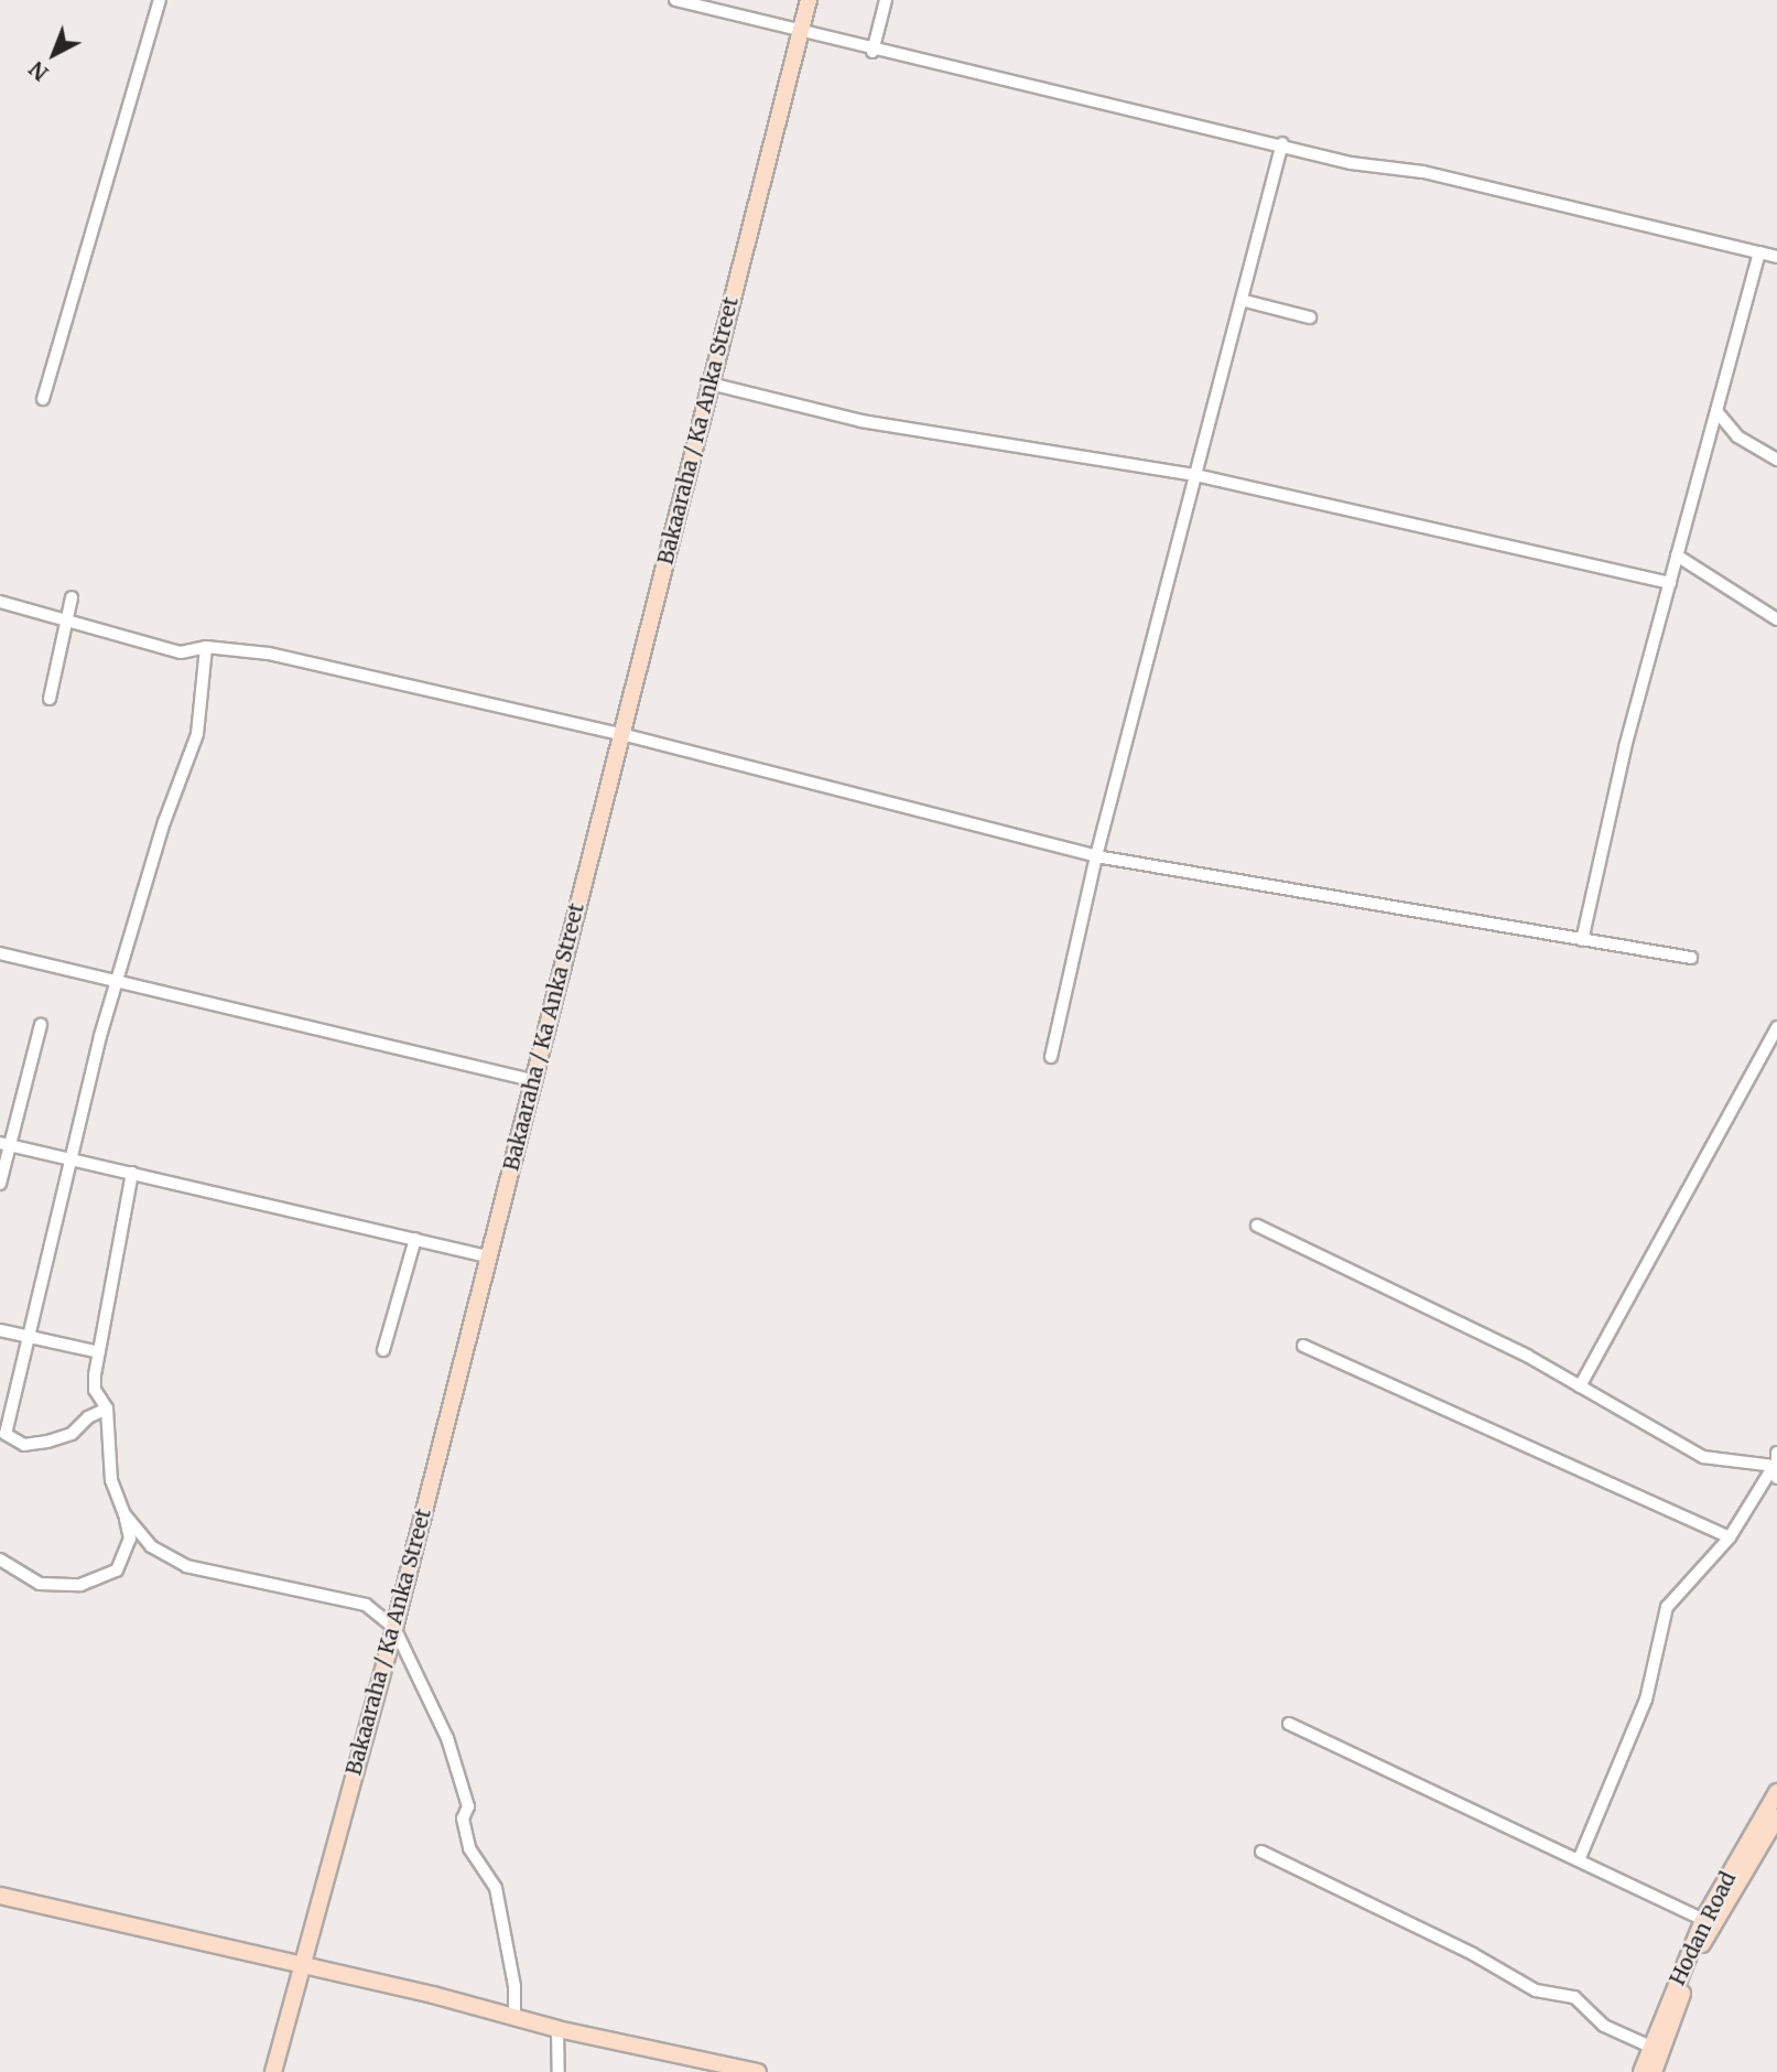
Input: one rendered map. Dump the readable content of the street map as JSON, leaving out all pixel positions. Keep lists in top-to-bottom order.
{
  "streets": {
    "street": ["Bakaaraha / Ka Anka Street", "Hodan Road"]
  },
  "north": "bottom left"
}
